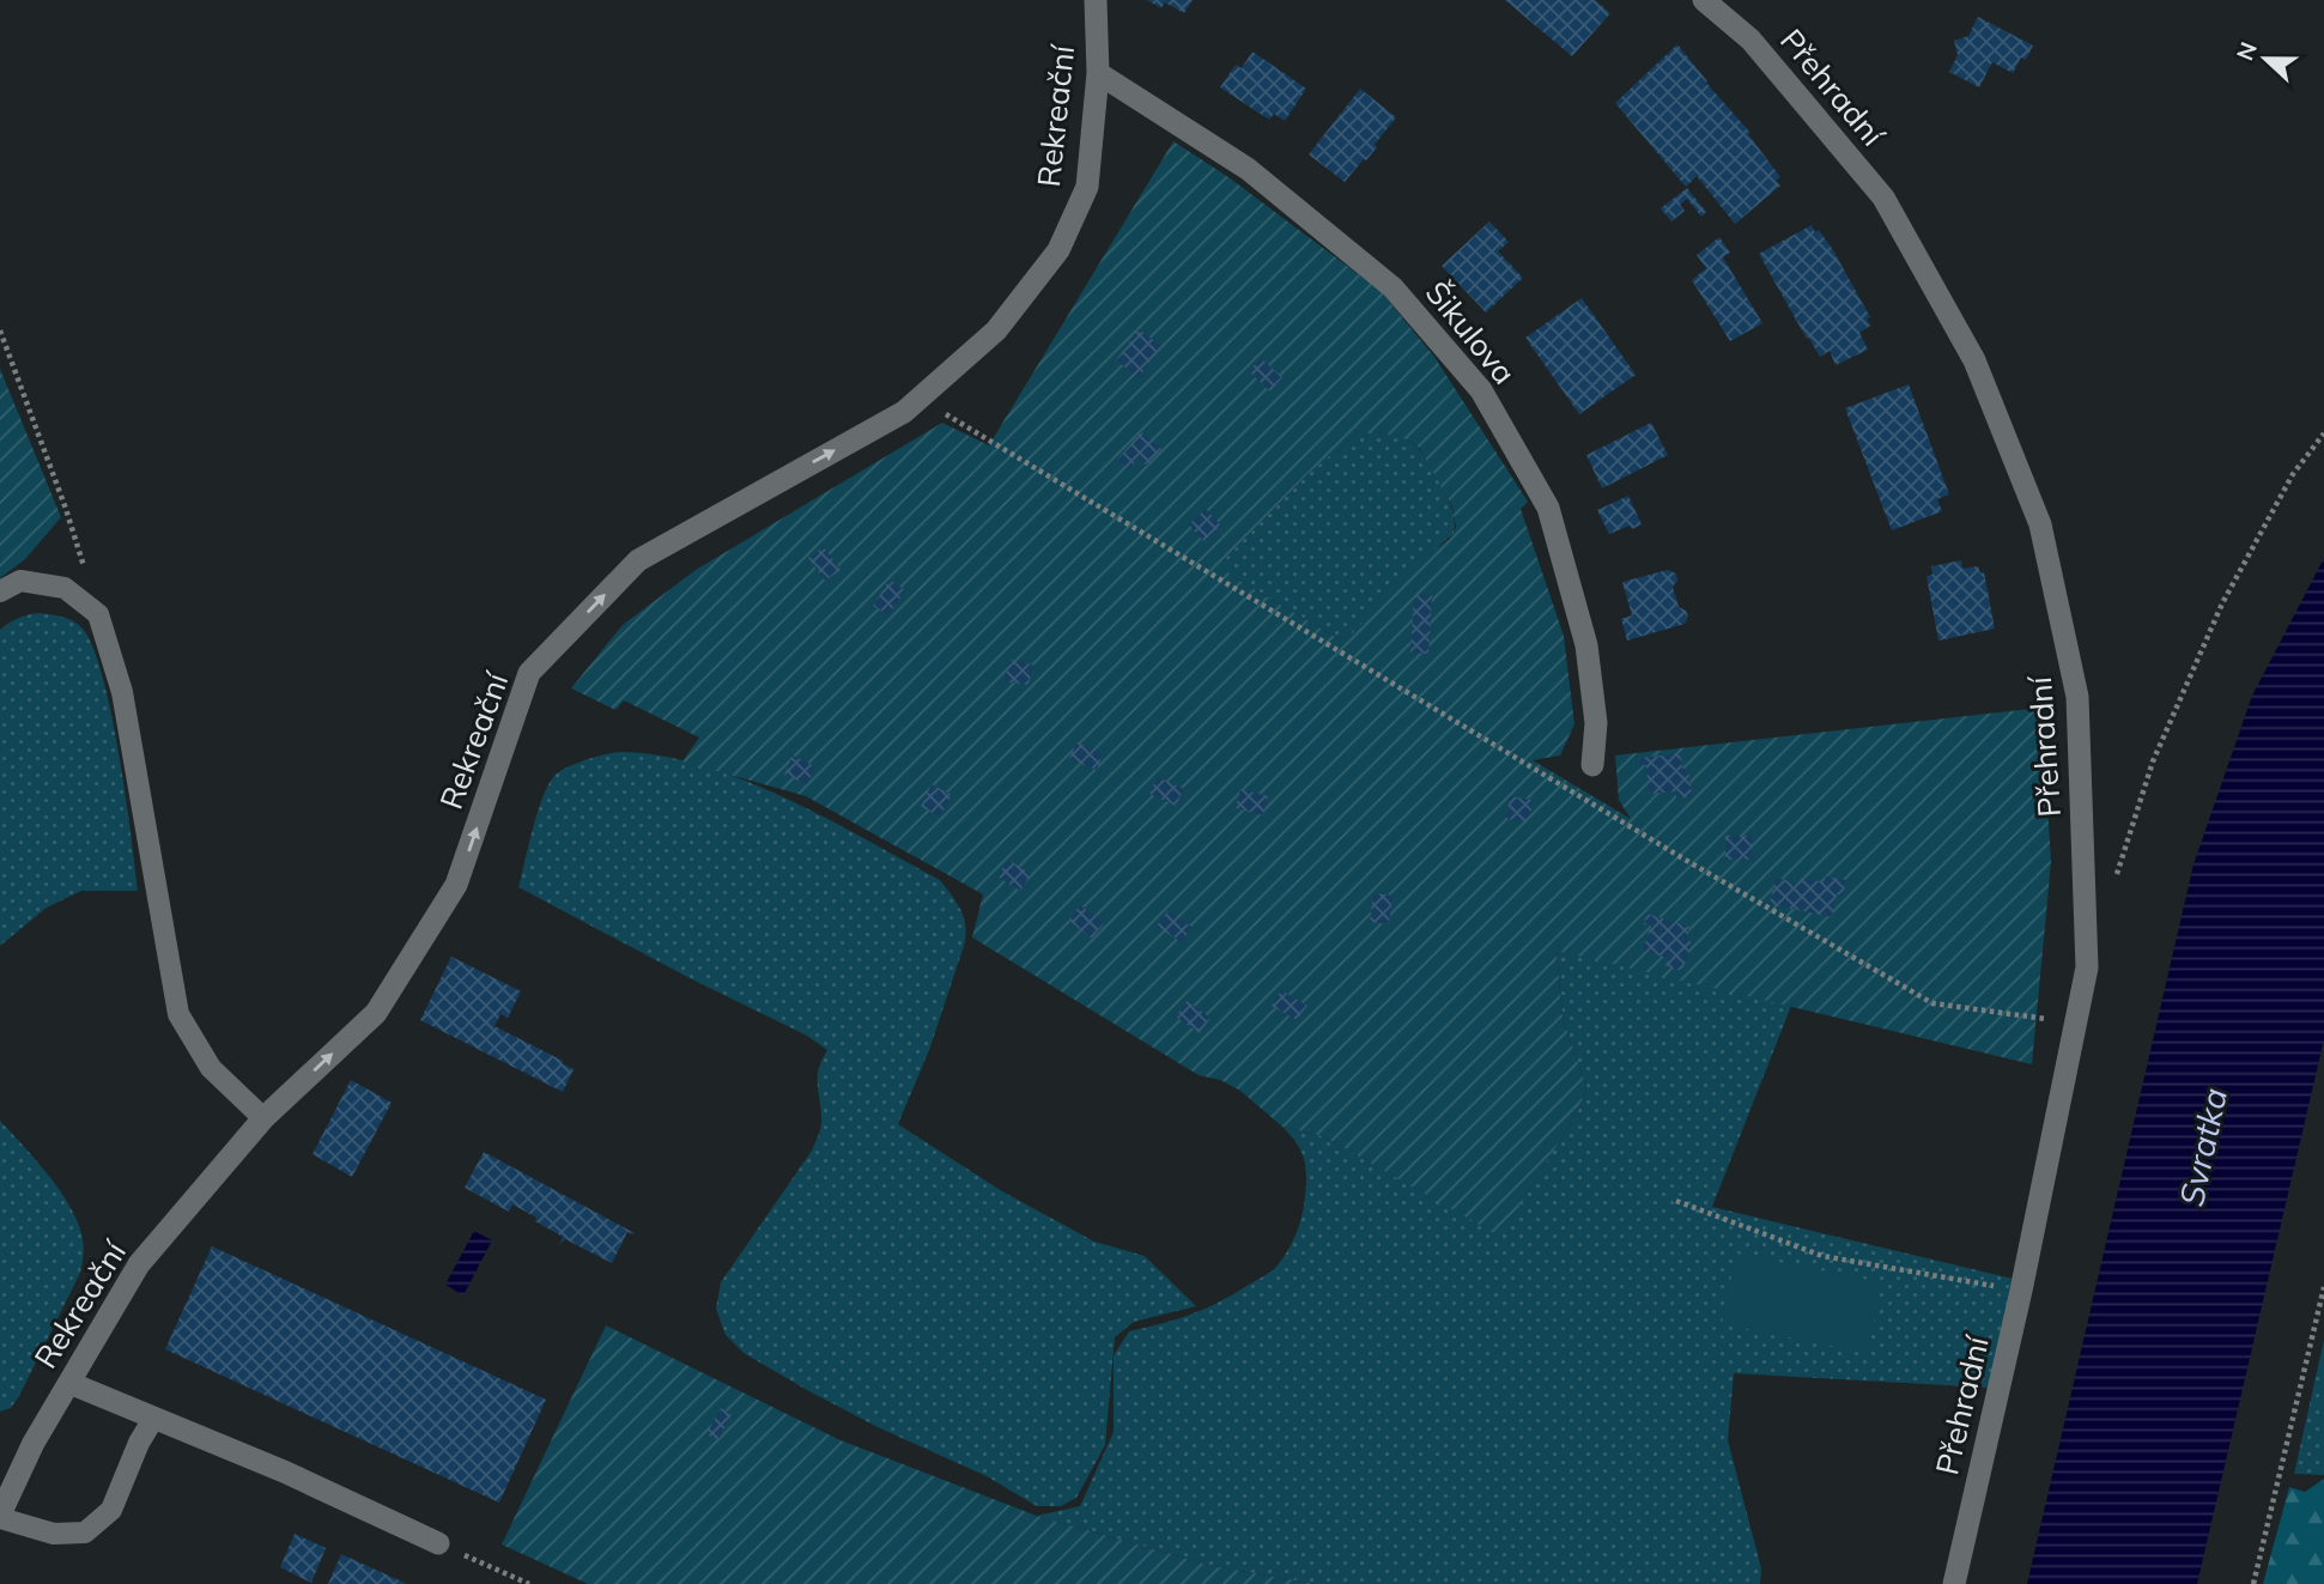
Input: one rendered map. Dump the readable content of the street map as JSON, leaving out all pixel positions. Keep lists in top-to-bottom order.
{
  "streets": {
    "street": ["Přehradní", "Rekreační", "Šikulova"]
  },
  "crossings": [
    ["Rekreační", "Šikulova"]
  ],
  "one_way": ["Rekreační"],
  "water": ["Svratka"],
  "north": "left"
}
